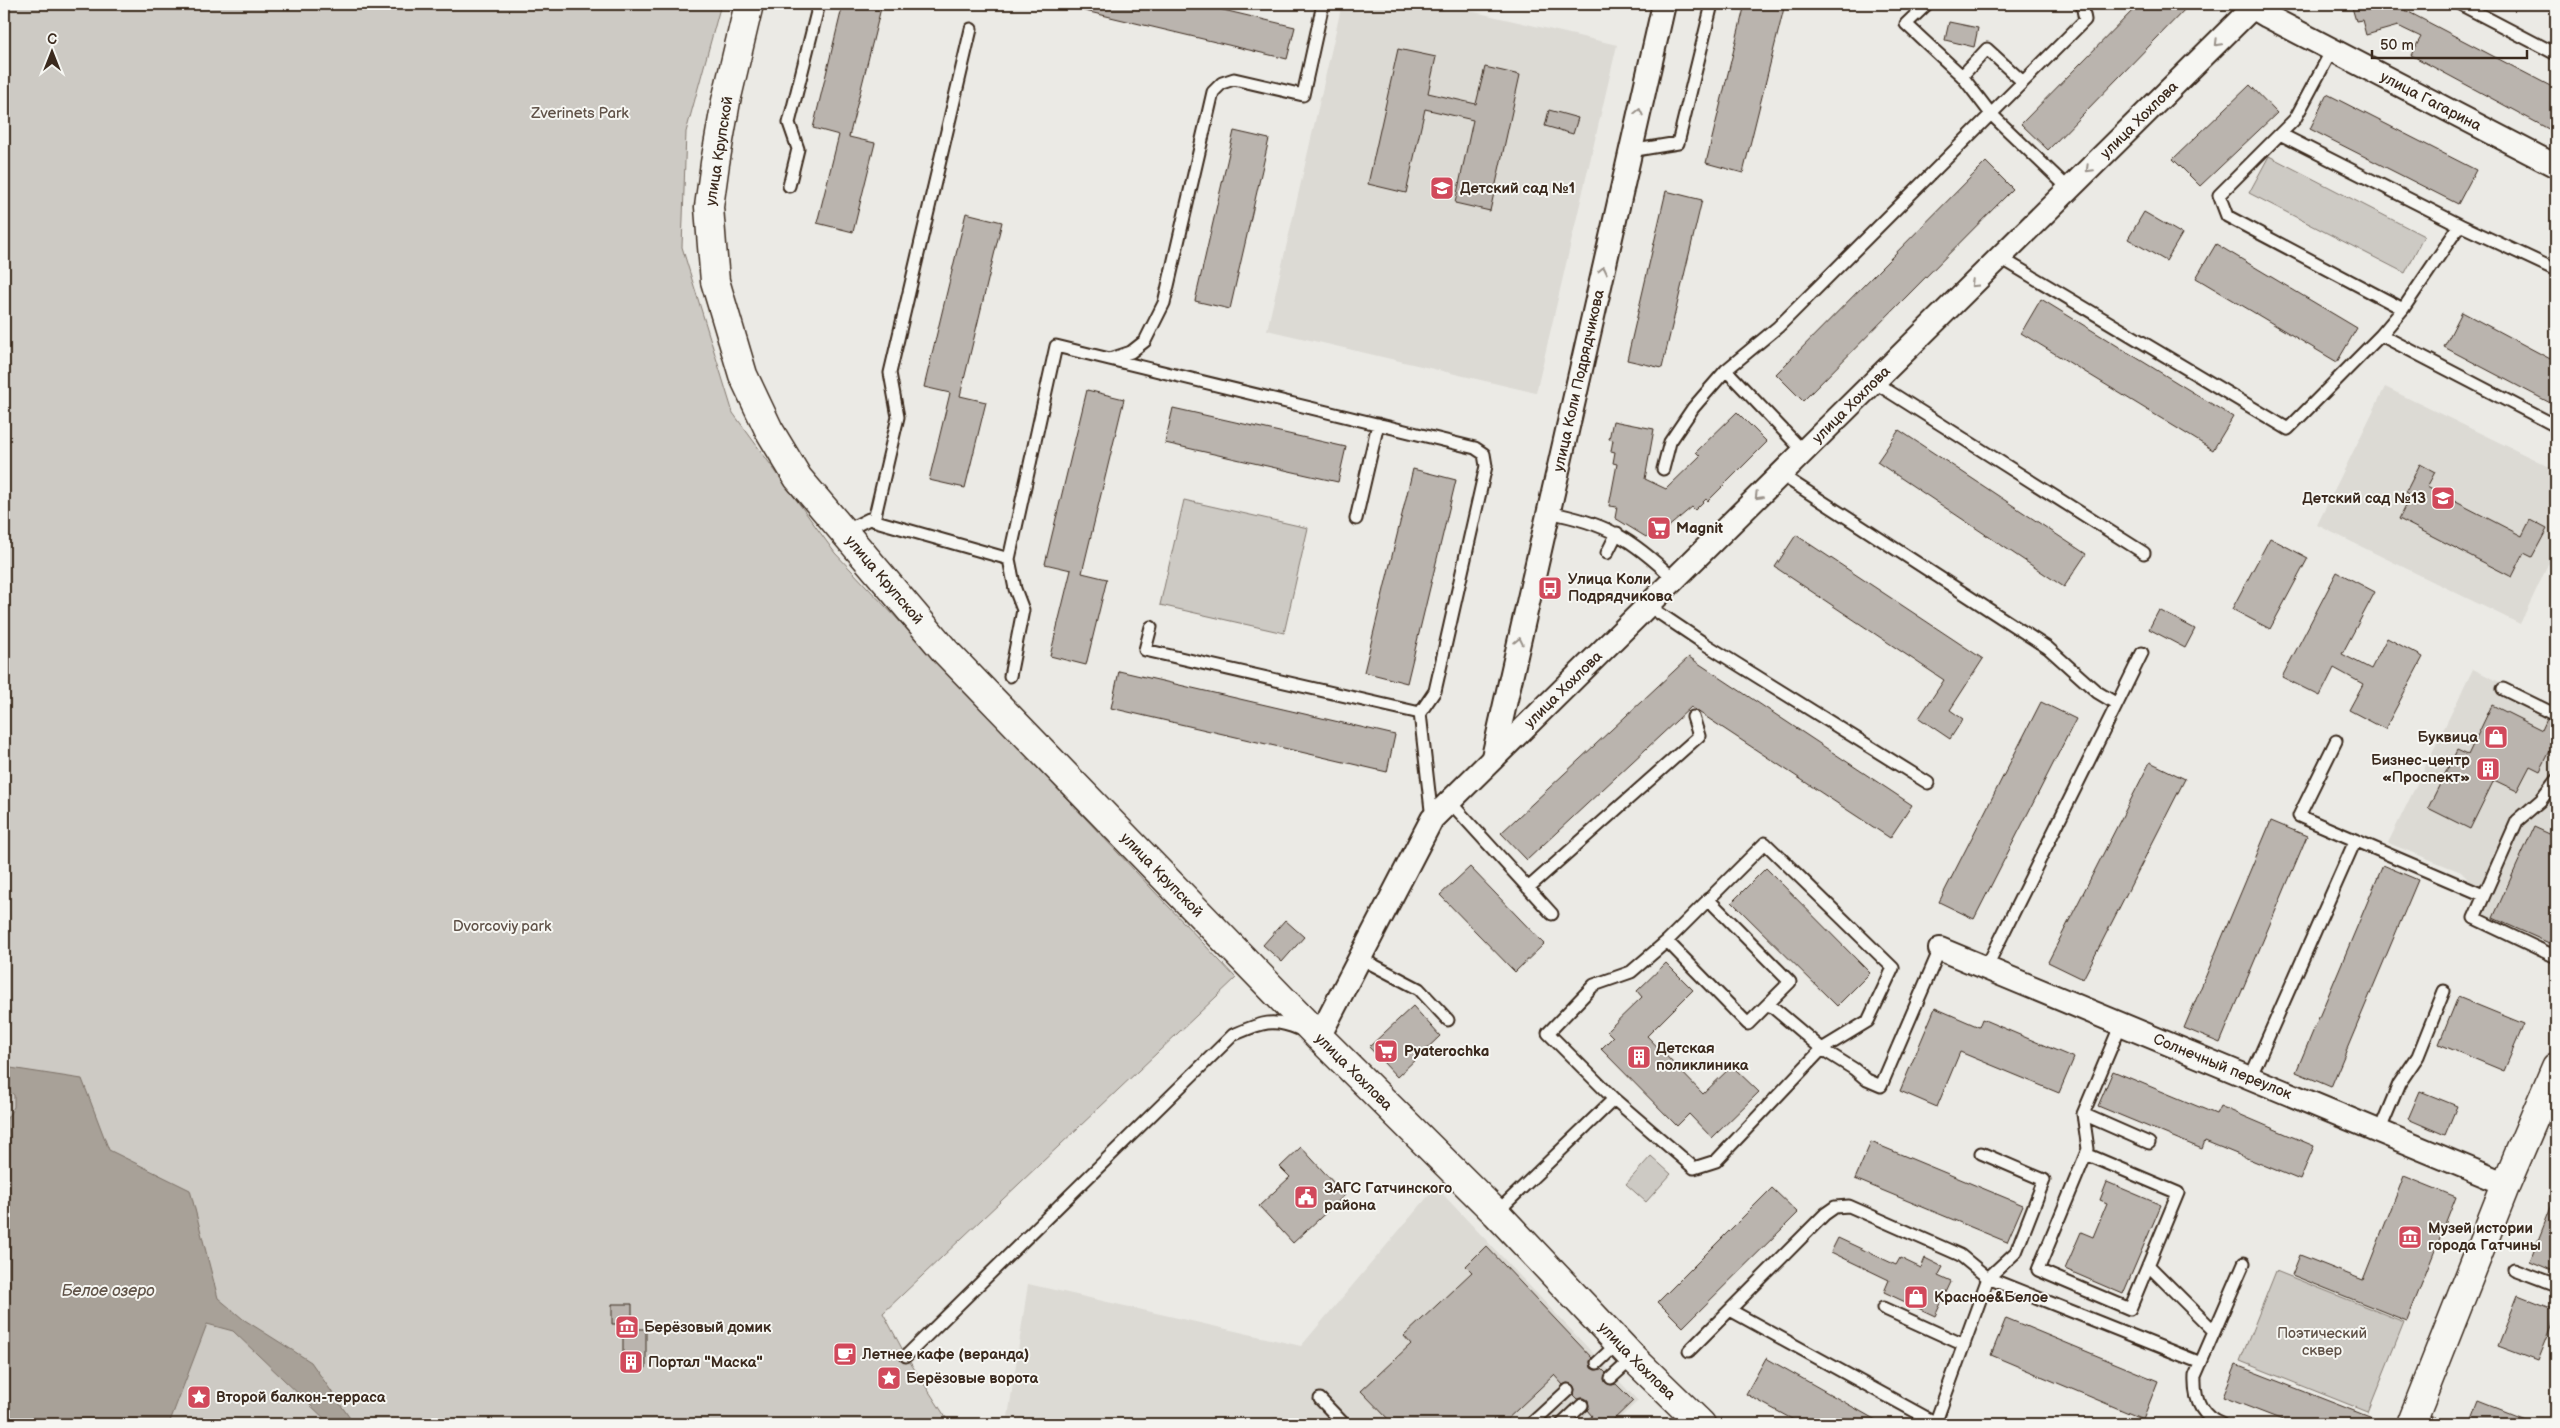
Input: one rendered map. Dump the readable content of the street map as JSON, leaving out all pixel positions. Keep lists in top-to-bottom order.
{
  "streets": {
    "street": [
      "улица Гагарина",
      "улица Хохлова",
      "улица Крупской",
      "улица Коли Подрядчикова",
      "Солнечный переулок"
    ]
  },
  "crossings": [
    ["улица Гагарина", "улица Хохлова"],
    ["улица Хохлова", "улица Крупской"],
    ["улица Хохлова", "улица Коли Подрядчикова"]
  ],
  "one_way": ["улица Коли Подрядчикова"],
  "water": ["Белое озеро"],
  "parks": ["Zverinets Park", "Dvorcoviy park", "Поэтический сквер"],
  "places": {
    "school or university": ["Детский сад №1", "Детский сад №13"],
    "supermarket": ["Magnit", "Pyaterochka"],
    "bus stop": ["Улица Коли Подрядчикова"],
    "shop": ["Буквица", "Красное&Белое"],
    "building": ["Бизнес-центр «Проспект»", "Детская поликлиника", "Портал \"Маска\""],
    "public building": ["ЗАГС Гатчинского района"],
    "museum": ["Музей истории города Гатчины", "Берёзовый домик"],
    "cafe": ["Летнее кафе (веранда)"],
    "place": ["Берёзовые ворота", "Второй балкон-терраса"]
  },
  "scale_bar": "50 m",
  "north": "top"
}
